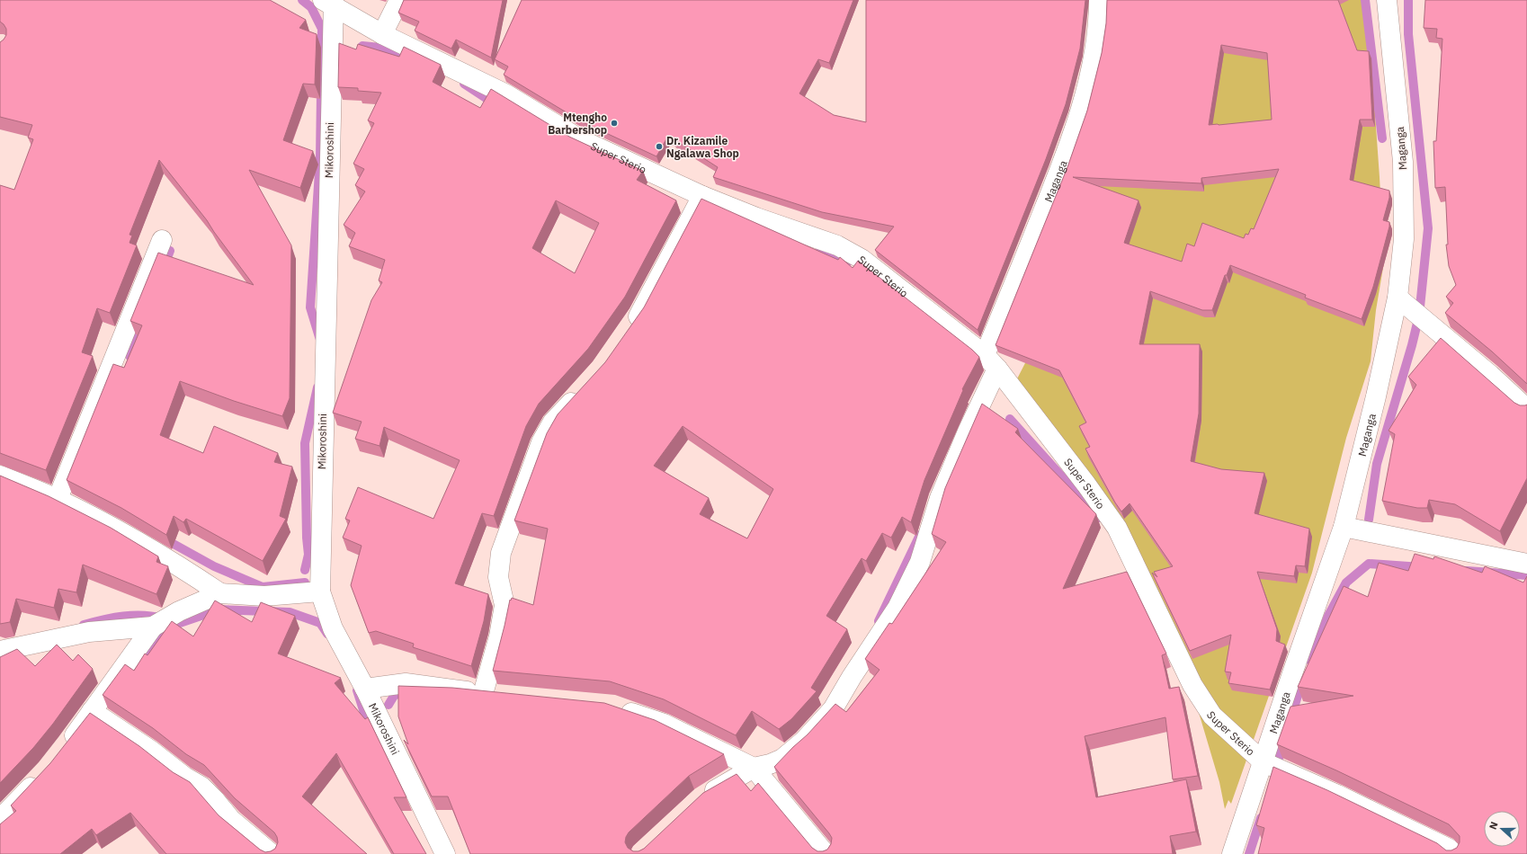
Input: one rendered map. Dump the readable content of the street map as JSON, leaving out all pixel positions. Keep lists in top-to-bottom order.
{
  "streets": {
    "street": ["Maganga", "Mikoroshini", "Super Sterio"]
  },
  "crossings": [
    ["Maganga", "Super Sterio"],
    ["Mikoroshini", "Super Sterio"]
  ],
  "places": ["Mtengho Barbershop", "Dr. Kizamile Ngalawa Shop"],
  "north": "left"
}
